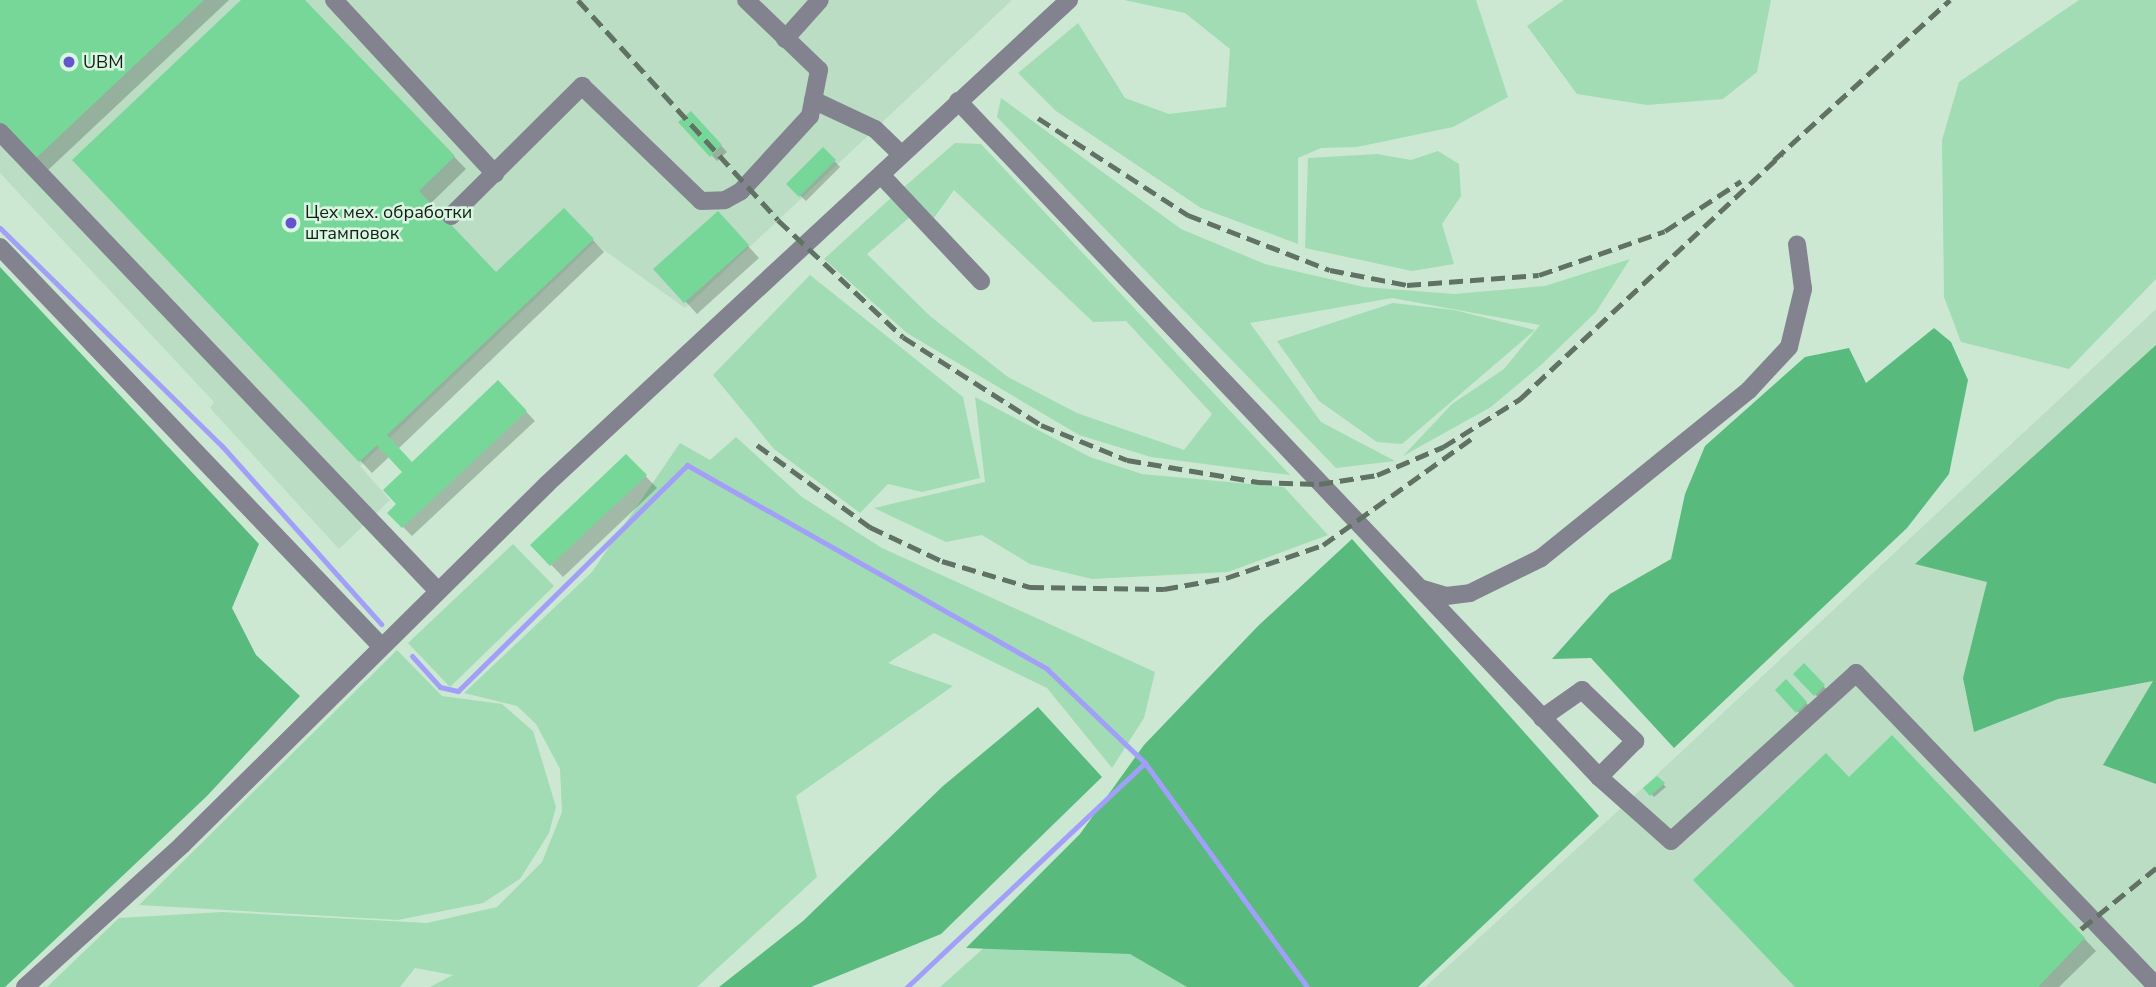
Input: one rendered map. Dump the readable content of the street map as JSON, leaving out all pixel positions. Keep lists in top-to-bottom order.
{
  "places": ["UBM", "Цех мех. обработки штамповок"]
}
